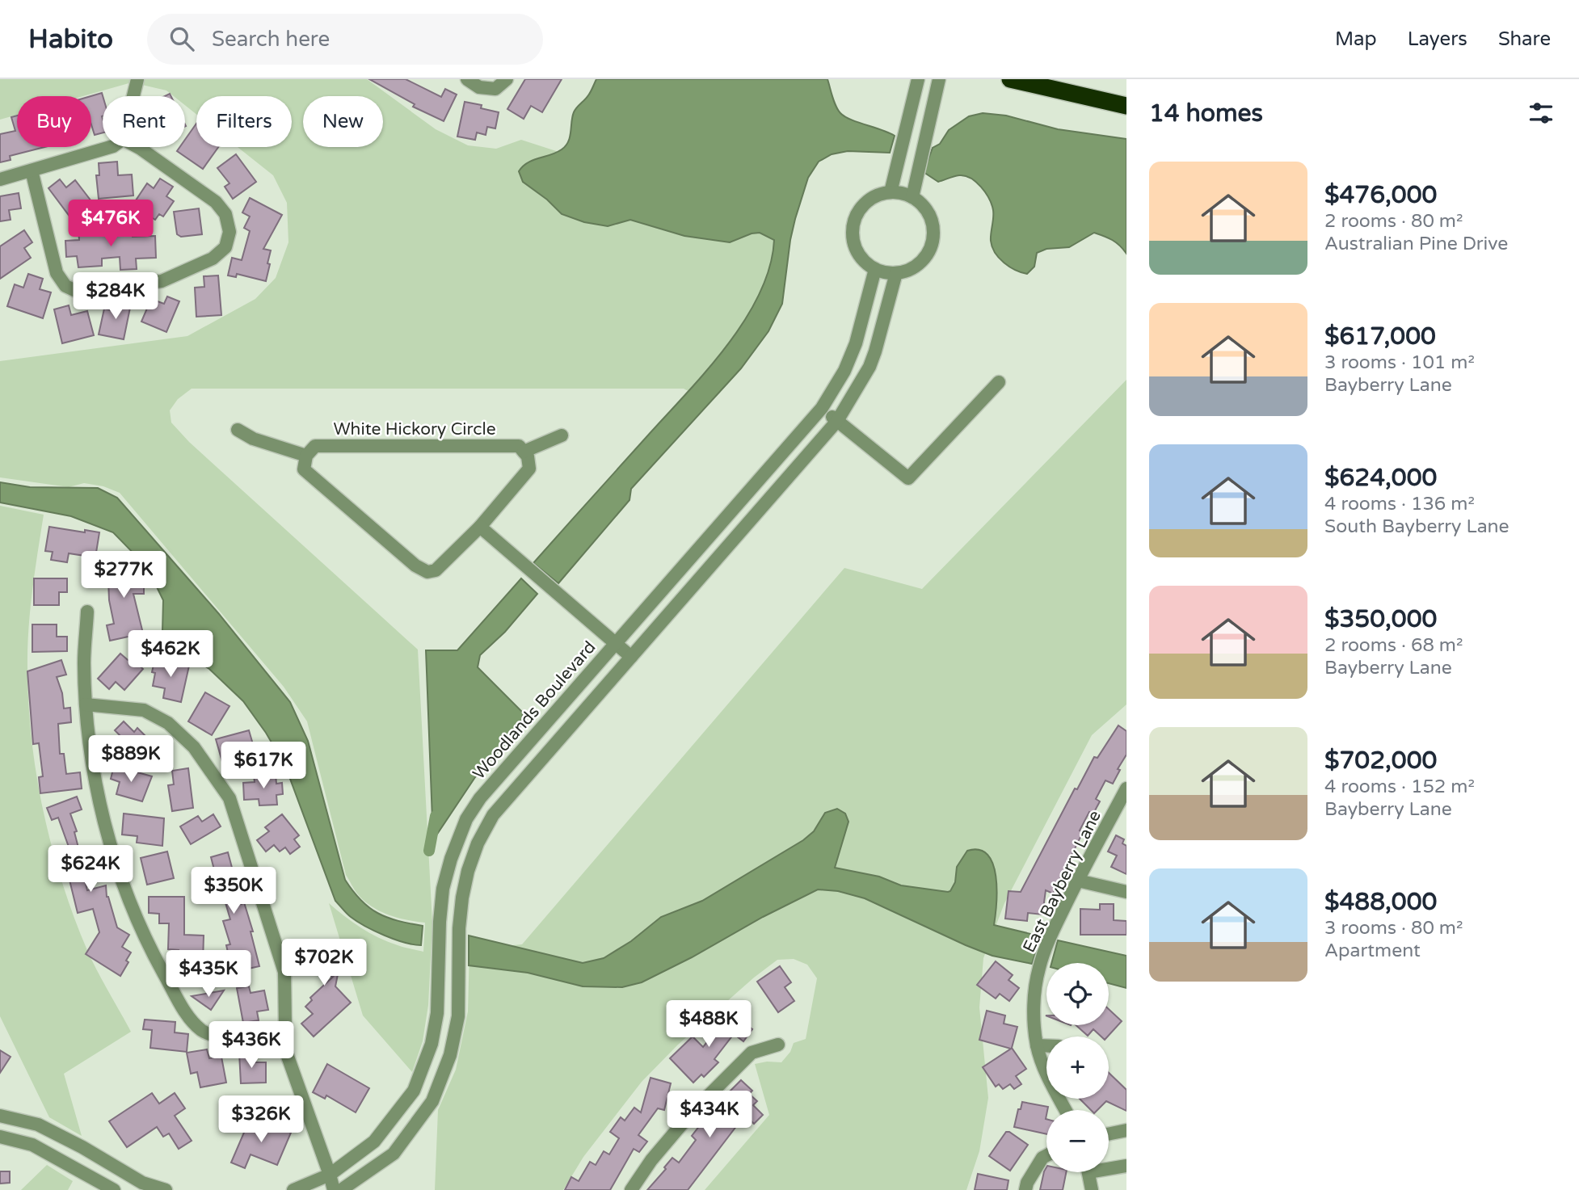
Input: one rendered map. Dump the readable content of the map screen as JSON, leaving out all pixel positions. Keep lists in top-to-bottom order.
{
  "streets": {
    "street": ["White Hickory Circle", "Woodlands Boulevard", "East Bayberry Lane"]
  },
  "page": {
    "header": "Habito",
    "search": "Search here",
    "nav": ["Map", "Layers", "Share"],
    "heading": "14 homes",
    "chip": [
      "Buy",
      "Rent",
      "Filters",
      "New"
    ],
    "list": [
      {
        "name": "$476,000",
        "note": "2 rooms · 80 m² · Australian Pine Drive"
      },
      {
        "name": "$617,000",
        "note": "3 rooms · 101 m² · Bayberry Lane"
      },
      {
        "name": "$624,000",
        "note": "4 rooms · 136 m² · South Bayberry Lane"
      },
      {
        "name": "$350,000",
        "note": "2 rooms · 68 m² · Bayberry Lane"
      },
      {
        "name": "$702,000",
        "note": "4 rooms · 152 m² · Bayberry Lane"
      },
      {
        "name": "$488,000",
        "note": "3 rooms · 80 m² · Apartment"
      }
    ],
    "price": [
      "$476K",
      "$284K",
      "$277K",
      "$462K",
      "$889K",
      "$617K",
      "$624K",
      "$350K",
      "$702K",
      "$435K",
      "$488K",
      "$436K",
      "$434K",
      "$326K"
    ],
    "map_buttons": ["+", "−"]
  }
}
